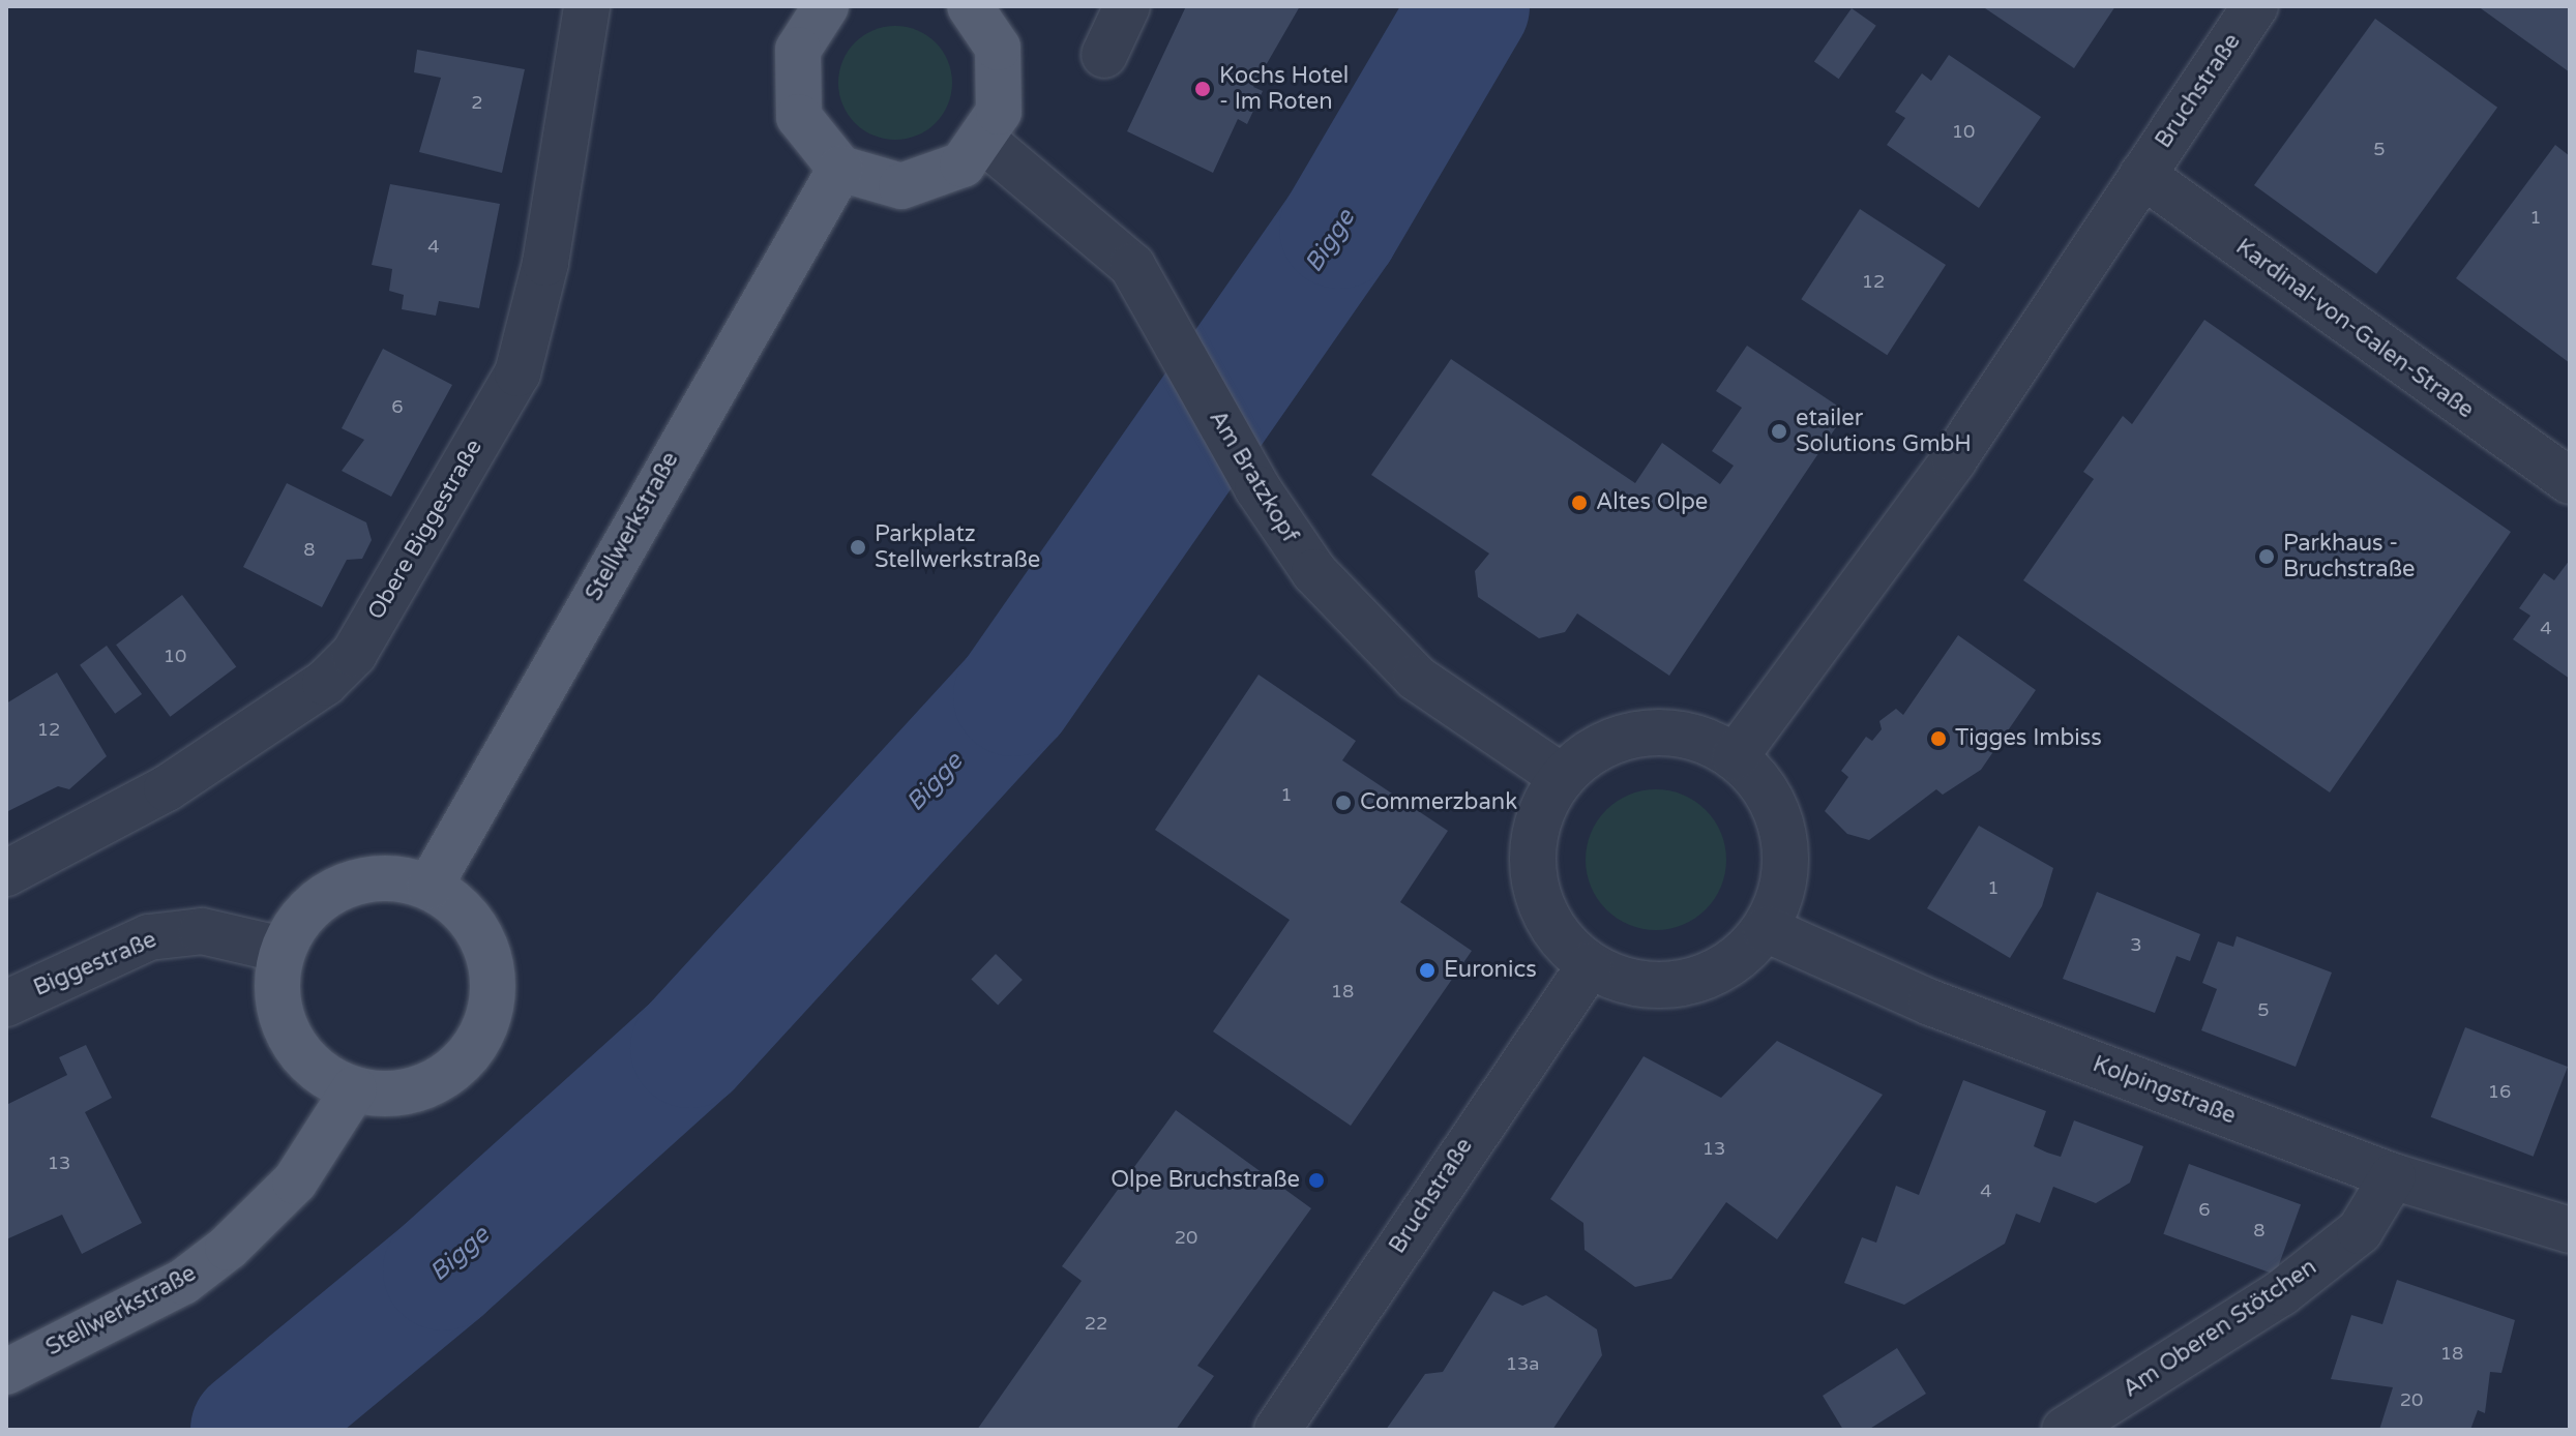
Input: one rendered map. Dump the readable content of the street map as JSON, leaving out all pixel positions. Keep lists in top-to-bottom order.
{
  "streets": {
    "main road": ["Stellwerkstraße"],
    "street": [
      "Bruchstraße",
      "Kardinal-von-Galen-Straße",
      "Am Bratzkopf",
      "Obere Biggestraße",
      "Biggestraße",
      "Kolpingstraße",
      "Am Oberen Stötchen"
    ]
  },
  "crossings": [
    ["Bruchstraße", "Kardinal-von-Galen-Straße"],
    ["Bruchstraße", "Am Bratzkopf"],
    ["Bruchstraße", "Kolpingstraße"],
    ["Am Bratzkopf", "Kolpingstraße"],
    ["Stellwerkstraße", "Biggestraße"],
    ["Kolpingstraße", "Am Oberen Stötchen"]
  ],
  "water": ["Bigge"],
  "places": [
    "Kochs Hotel - Im Roten",
    "etailer Solutions GmbH",
    "Altes Olpe",
    "Parkplatz Stellwerkstraße",
    "Parkhaus - Bruchstraße",
    "Tigges Imbiss",
    "Commerzbank",
    "Euronics",
    "Olpe Bruchstraße"
  ],
  "house_numbers": [
    "2",
    "10",
    "5",
    "1",
    "4",
    "12",
    "6",
    "8",
    "4",
    "10",
    "12",
    "1",
    "1",
    "3",
    "18",
    "5",
    "16",
    "13",
    "13",
    "4",
    "6",
    "8",
    "20",
    "22",
    "18",
    "13a",
    "20"
  ]
}
